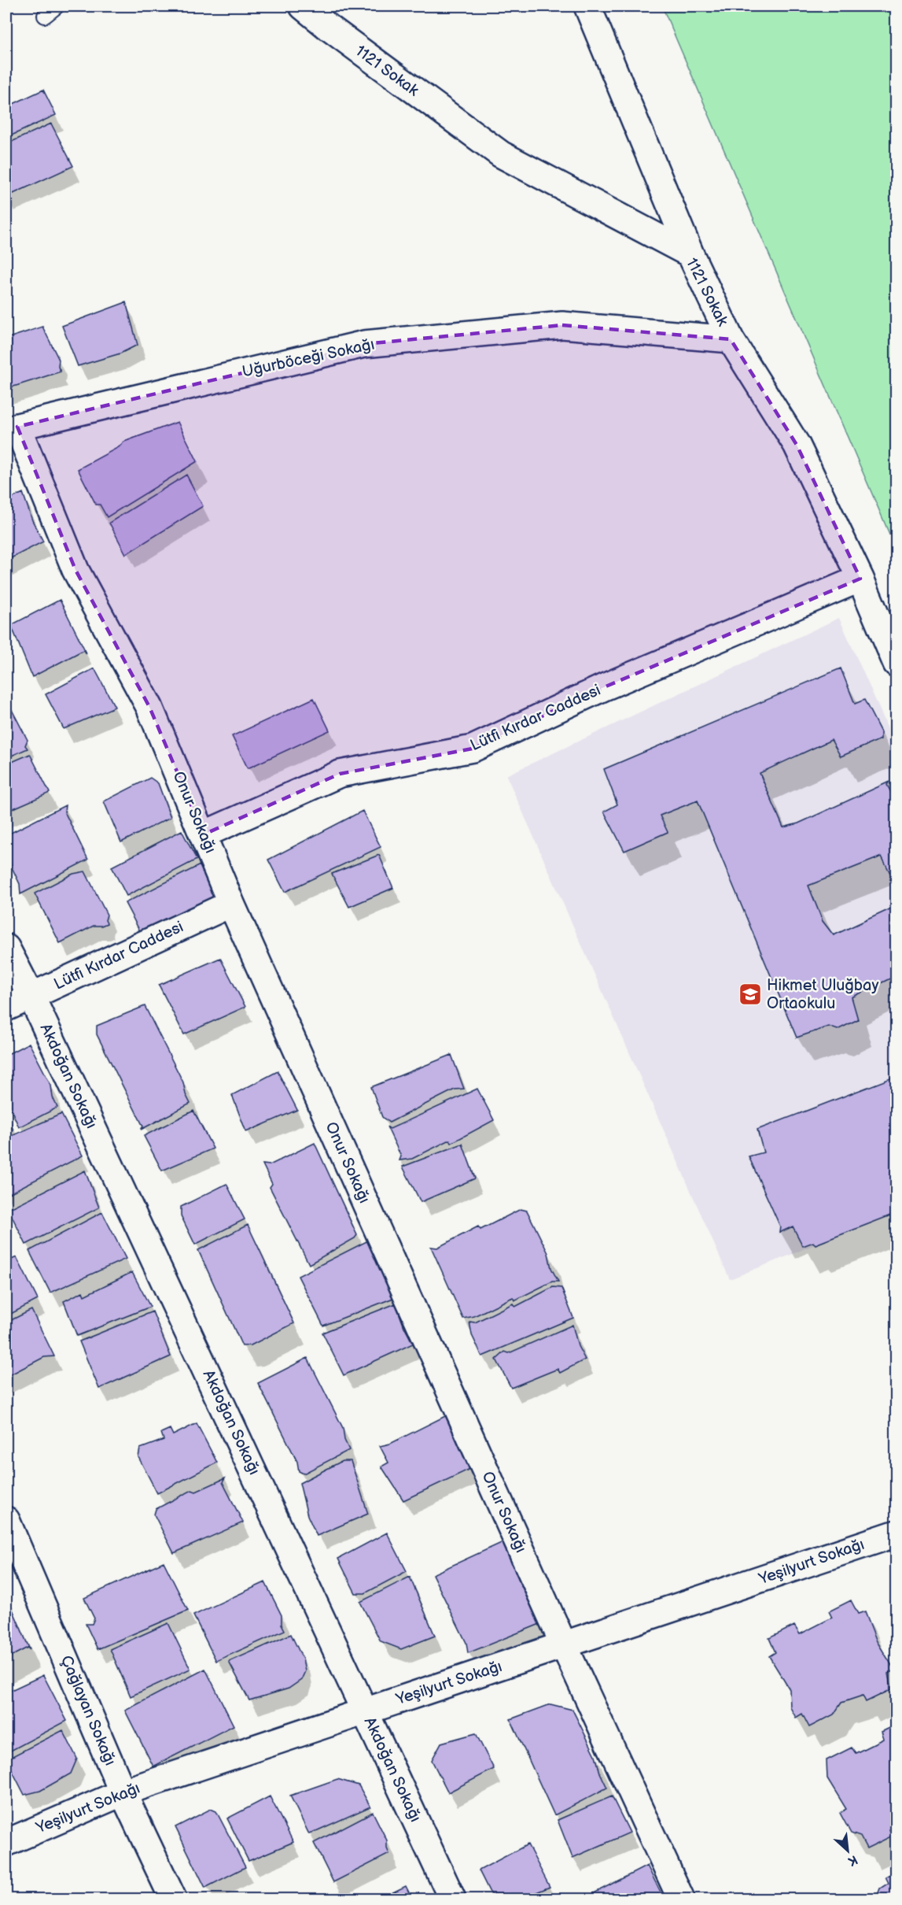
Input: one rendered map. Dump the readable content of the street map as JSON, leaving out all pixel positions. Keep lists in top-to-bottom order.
{
  "streets": {
    "street": [
      "1121 Sokak",
      "Uğurböceği Sokağı",
      "Lütfi Kırdar Caddesi",
      "Onur Sokağı",
      "Akdoğan Sokağı",
      "Yeşilyurt Sokağı",
      "Çağlayan Sokağı"
    ]
  },
  "crossings": [
    ["1121 Sokak", "Uğurböceği Sokağı"],
    ["1121 Sokak", "Lütfi Kırdar Caddesi"],
    ["Uğurböceği Sokağı", "Onur Sokağı"],
    ["Lütfi Kırdar Caddesi", "Onur Sokağı"],
    ["Lütfi Kırdar Caddesi", "Akdoğan Sokağı"],
    ["Onur Sokağı", "Yeşilyurt Sokağı"],
    ["Akdoğan Sokağı", "Yeşilyurt Sokağı"],
    ["Yeşilyurt Sokağı", "Çağlayan Sokağı"]
  ],
  "places": {
    "school or university": ["Hikmet Uluğbay Ortaokulu"]
  },
  "north": "bottom right"
}
